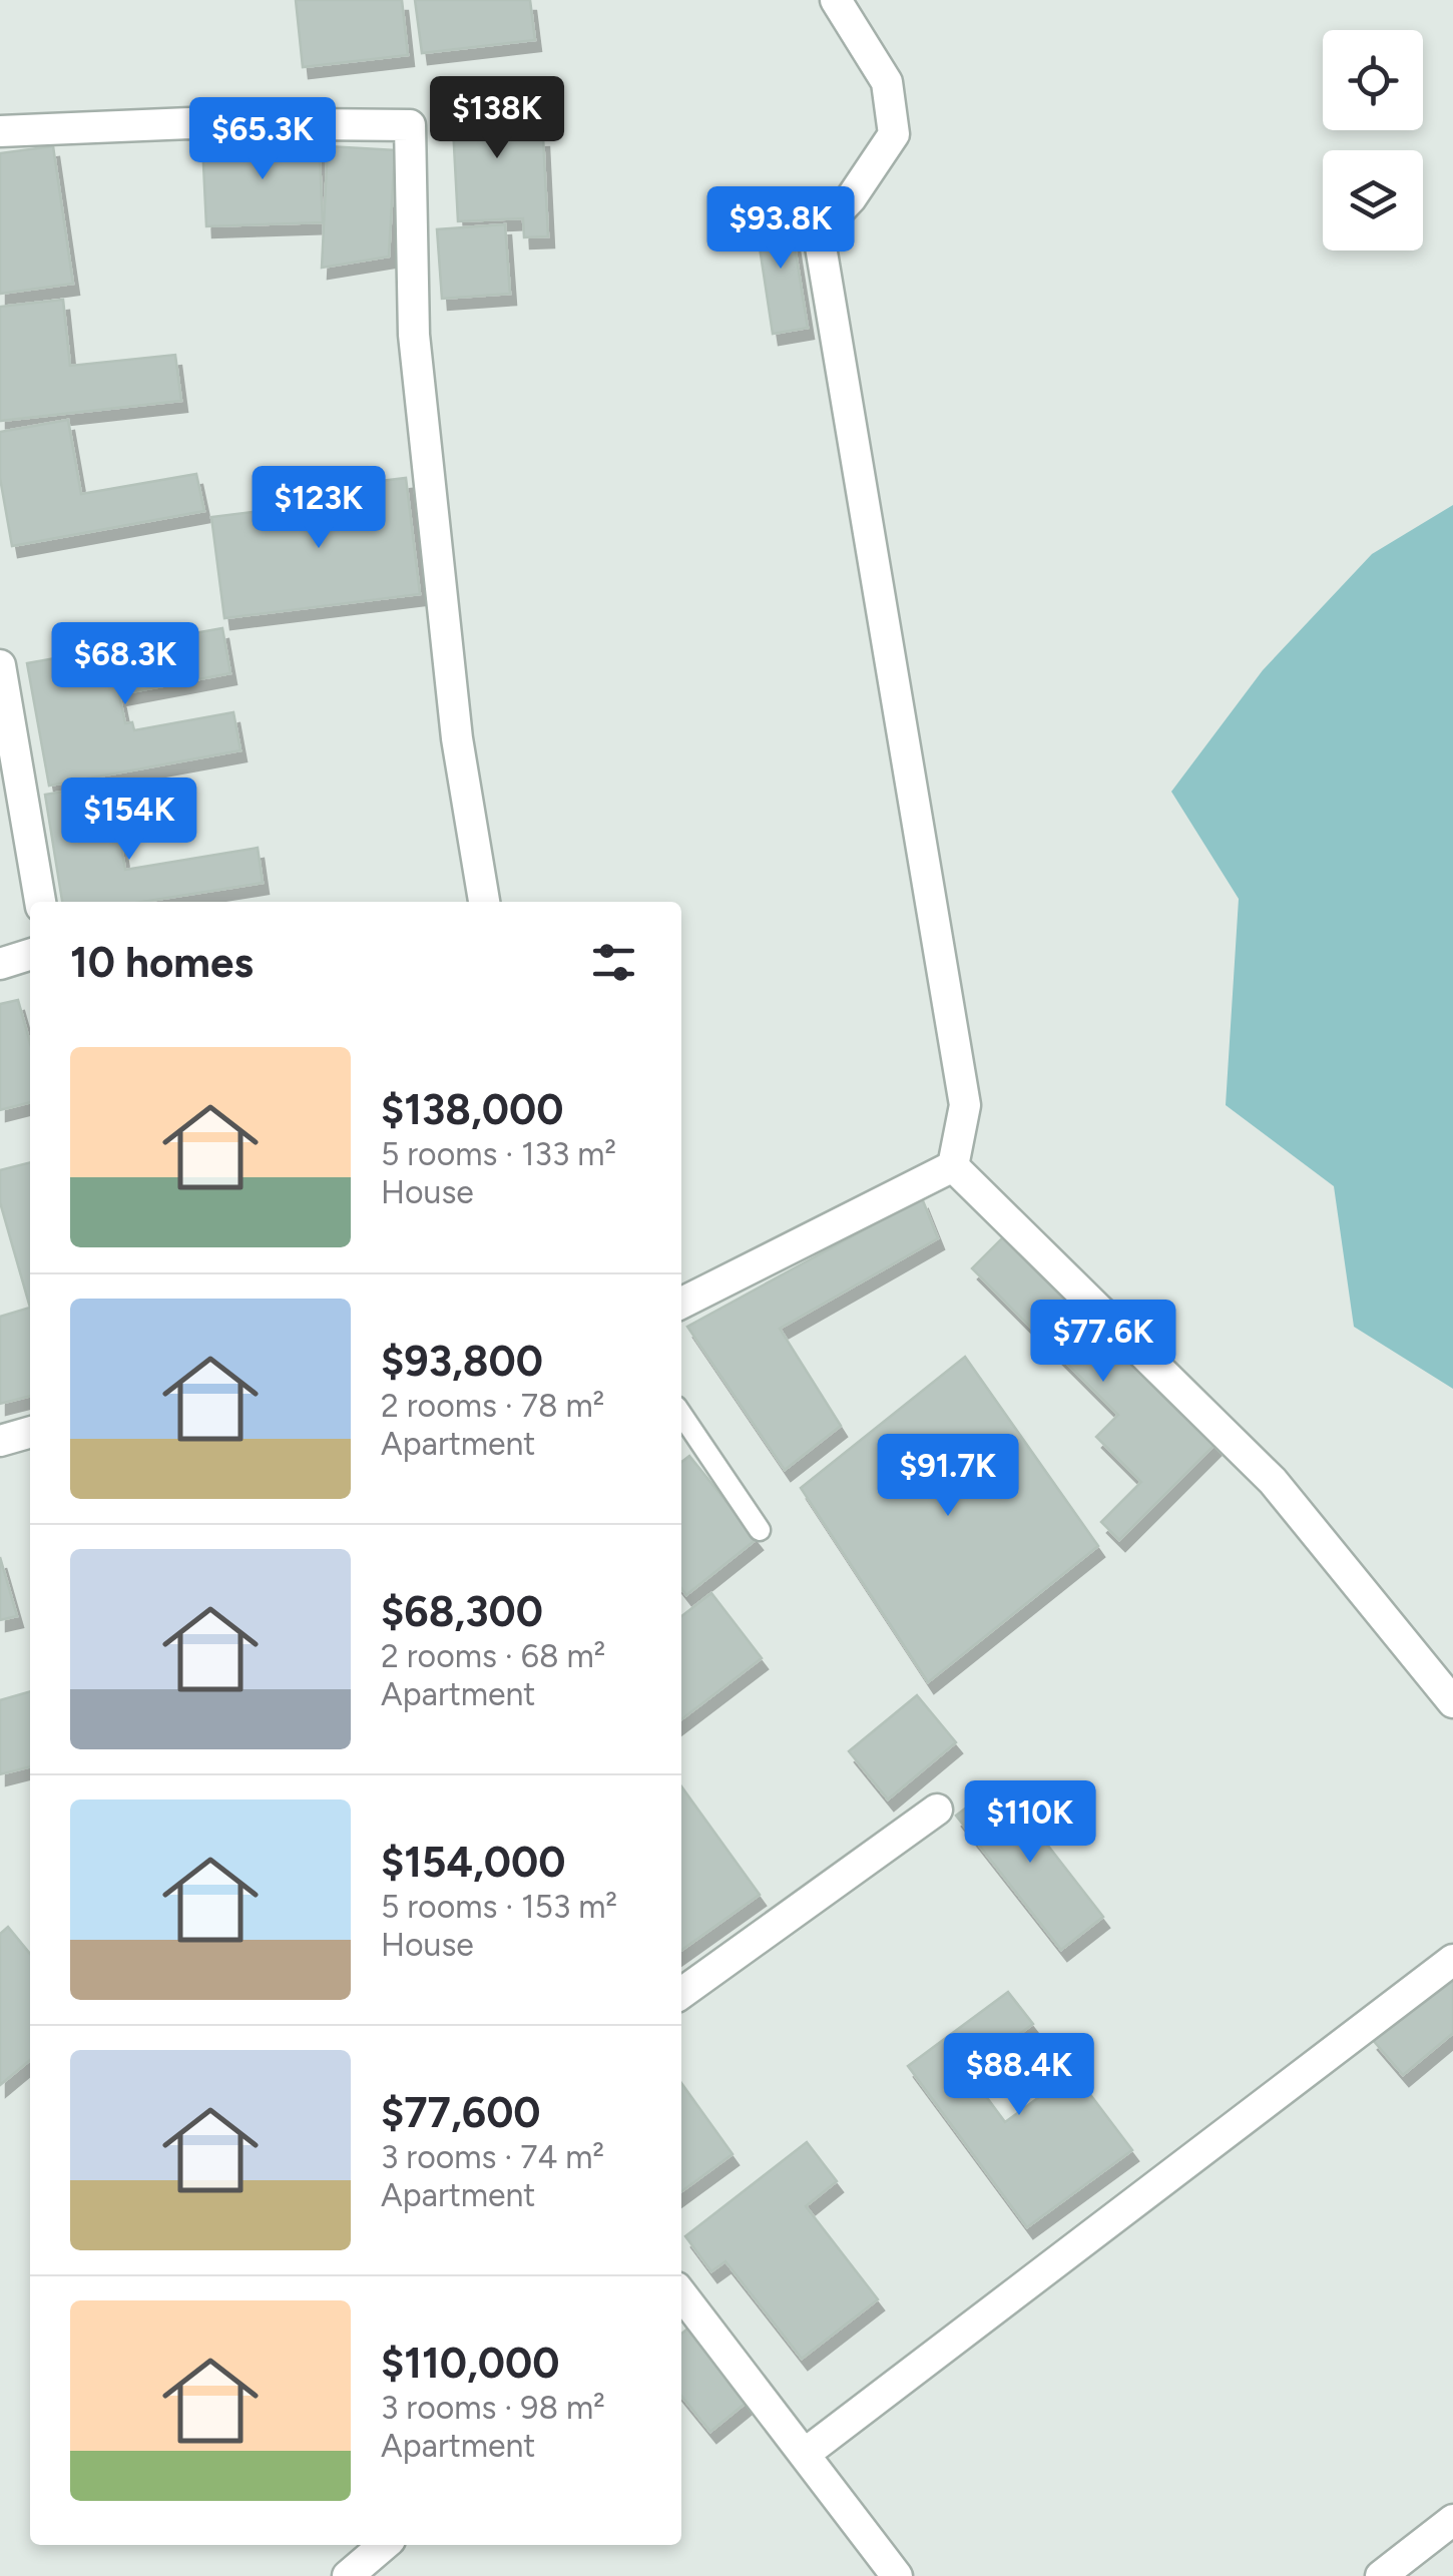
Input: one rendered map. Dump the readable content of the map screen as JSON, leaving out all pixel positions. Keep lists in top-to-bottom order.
{
  "page": {
    "price": [
      "$138K",
      "$65.3K",
      "$93.8K",
      "$123K",
      "$68.3K",
      "$154K",
      "$77.6K",
      "$91.7K",
      "$110K",
      "$88.4K"
    ],
    "heading": "10 homes",
    "list": [
      {
        "name": "$138,000",
        "note": "5 rooms · 133 m² · House"
      },
      {
        "name": "$93,800",
        "note": "2 rooms · 78 m² · Apartment"
      },
      {
        "name": "$68,300",
        "note": "2 rooms · 68 m² · Apartment"
      },
      {
        "name": "$154,000",
        "note": "5 rooms · 153 m² · House"
      },
      {
        "name": "$77,600",
        "note": "3 rooms · 74 m² · Apartment"
      },
      {
        "name": "$110,000",
        "note": "3 rooms · 98 m² · Apartment"
      }
    ]
  }
}
